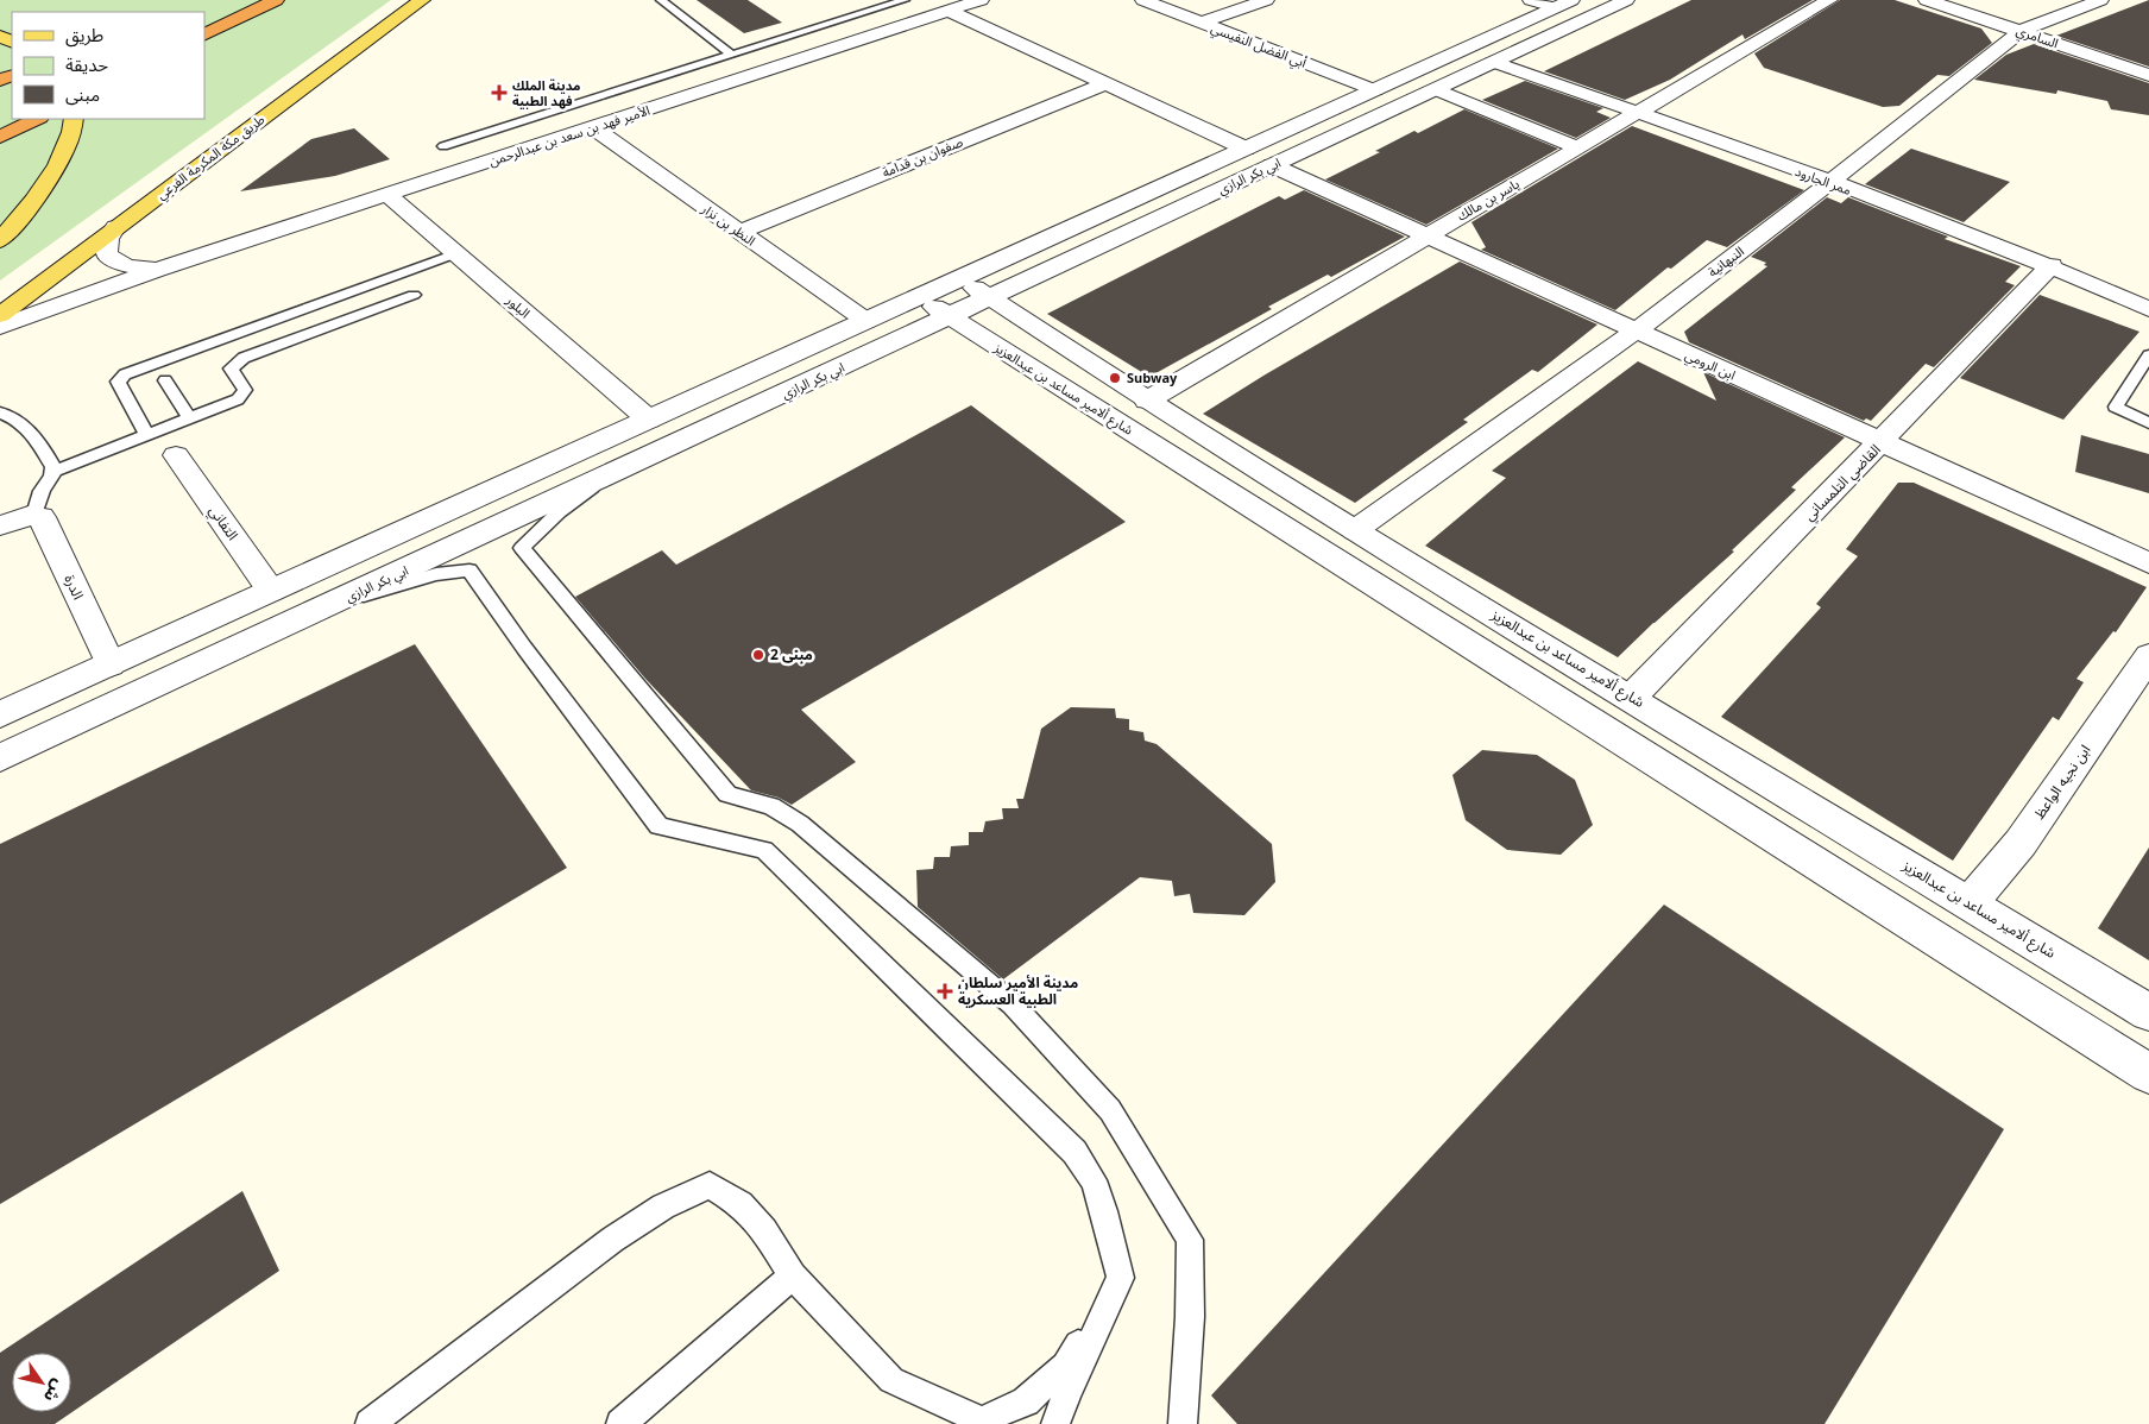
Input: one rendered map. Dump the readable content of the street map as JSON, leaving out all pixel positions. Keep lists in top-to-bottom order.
{
  "streets": {
    "main road": ["طريق مكة المكرمة الفرعي"],
    "street": [
      "السامري",
      "أبي الفضل النفيسي",
      "الأمير فهد بن سعد بن عبدالرحمن",
      "صفوان بن قدامة",
      "ابي بكر الرازي",
      "ممر الجارود",
      "ياسر بن مالك",
      "النظر بن نزار",
      "النبهانية",
      "البلور",
      "ابن الرومي",
      "شارع ألامير مساعد بن عبدالعزيز",
      "القاضي التلمساني",
      "التفاني",
      "الدرة",
      "ابن نجيه الواعظ"
    ]
  },
  "crossings": [
    ["السامري", "النبهانية"],
    ["أبي الفضل النفيسي", "ابي بكر الرازي"],
    ["الأمير فهد بن سعد بن عبدالرحمن", "طريق مكة المكرمة الفرعي"],
    ["الأمير فهد بن سعد بن عبدالرحمن", "النظر بن نزار"],
    ["الأمير فهد بن سعد بن عبدالرحمن", "البلور"],
    ["صفوان بن قدامة", "النظر بن نزار"],
    ["ابي بكر الرازي", "ممر الجارود"],
    ["ابي بكر الرازي", "النظر بن نزار"],
    ["ابي بكر الرازي", "البلور"],
    ["ابي بكر الرازي", "ابن الرومي"],
    ["ابي بكر الرازي", "شارع ألامير مساعد بن عبدالعزيز"],
    ["ابي بكر الرازي", "التفاني"],
    ["ابي بكر الرازي", "الدرة"],
    ["ممر الجارود", "ياسر بن مالك"],
    ["ممر الجارود", "النبهانية"],
    ["ممر الجارود", "القاضي التلمساني"],
    ["ياسر بن مالك", "ابن الرومي"],
    ["ياسر بن مالك", "شارع ألامير مساعد بن عبدالعزيز"],
    ["النبهانية", "ابن الرومي"],
    ["النبهانية", "شارع ألامير مساعد بن عبدالعزيز"],
    ["ابن الرومي", "القاضي التلمساني"],
    ["شارع ألامير مساعد بن عبدالعزيز", "القاضي التلمساني"],
    ["شارع ألامير مساعد بن عبدالعزيز", "ابن نجيه الواعظ"]
  ],
  "places": {
    "health": ["مدينة الملك فهد الطبية", "مدينة الأمير سلطان الطبية العسكرية"],
    "other": ["Subway", "مبنى 2"]
  },
  "legend": ["طريق", "حديقة", "مبنى"],
  "north": "bottom right"
}
